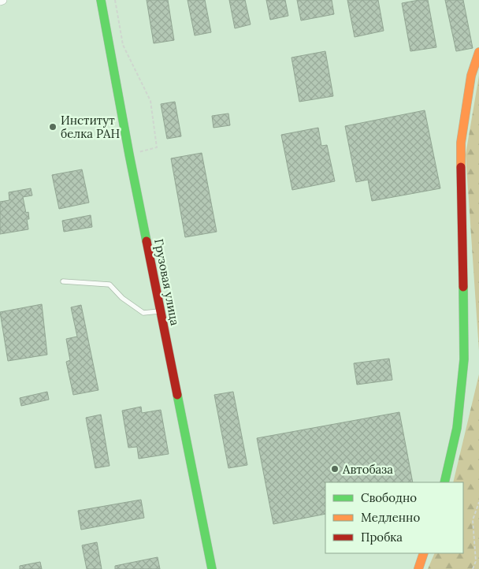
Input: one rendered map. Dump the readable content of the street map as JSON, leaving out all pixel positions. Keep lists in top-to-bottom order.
{
  "streets": {
    "street": ["Грузовая улица"]
  },
  "places": ["Институт белка РАН", "Автобаза"],
  "legend": ["Свободно", "Медленно", "Пробка"]
}
